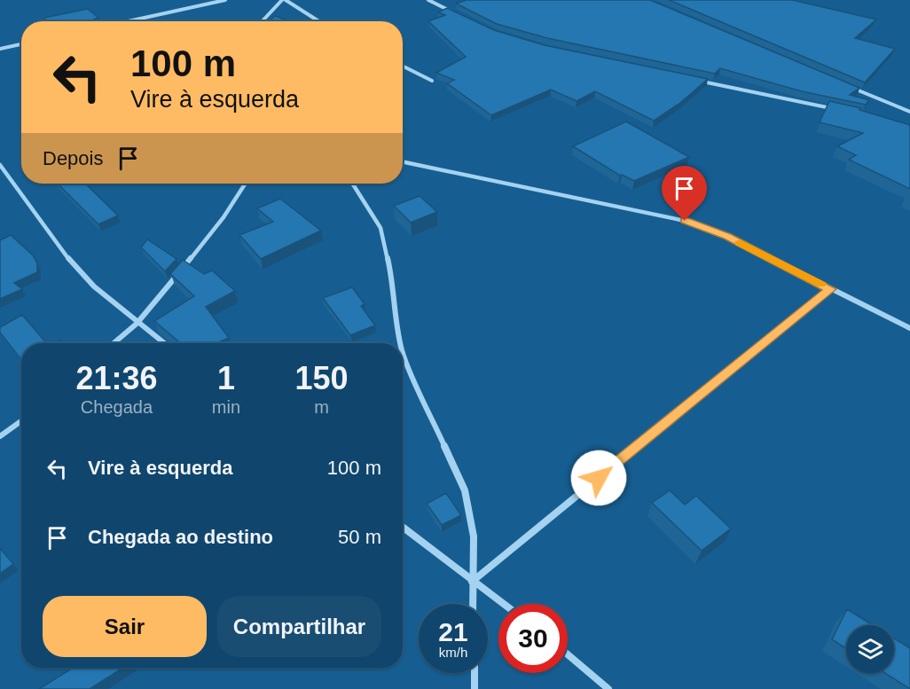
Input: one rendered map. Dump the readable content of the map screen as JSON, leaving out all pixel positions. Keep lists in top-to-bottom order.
{
  "page": {
    "turn": ["100 m", "Vire à esquerda"],
    "then": "Depois",
    "eta": [
      "21:36",
      "Chegada",
      "1",
      "min",
      "150",
      "m"
    ],
    "list": [
      {
        "name": "Vire à esquerda",
        "value": "100 m"
      },
      {
        "name": "Chegada ao destino",
        "value": "50 m"
      }
    ],
    "buttons": ["Sair", "Compartilhar"],
    "speed": "21 km/h",
    "limit": "30"
  }
}
